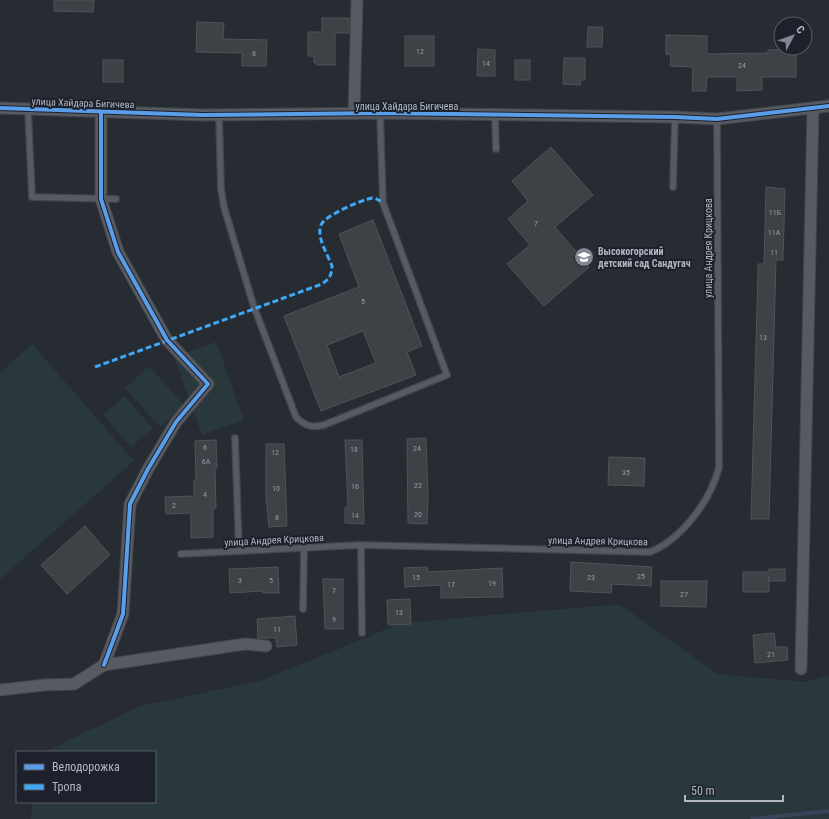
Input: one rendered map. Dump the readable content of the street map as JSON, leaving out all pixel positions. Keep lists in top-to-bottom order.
{
  "streets": {
    "street": ["улица Хайдара Бигичева"],
    "lane": ["улица Андрея Крицкова"]
  },
  "crossings": [
    ["улица Хайдара Бигичева", "улица Андрея Крицкова"]
  ],
  "places": {
    "school or university": ["Высокогорский детский сад Сандугач"]
  },
  "house_numbers": [
    "12",
    "8",
    "14",
    "24",
    "11Б",
    "7",
    "11А",
    "11",
    "5",
    "13",
    "6",
    "24",
    "18",
    "12",
    "6А",
    "35",
    "22",
    "16",
    "10",
    "4",
    "2",
    "20",
    "14",
    "8",
    "25",
    "15",
    "23",
    "3",
    "5",
    "19",
    "17",
    "7",
    "27",
    "13",
    "9",
    "11",
    "21"
  ],
  "legend": ["Велодорожка", "Тропа"],
  "scale_bar": "50 m",
  "north": "top right"
}
